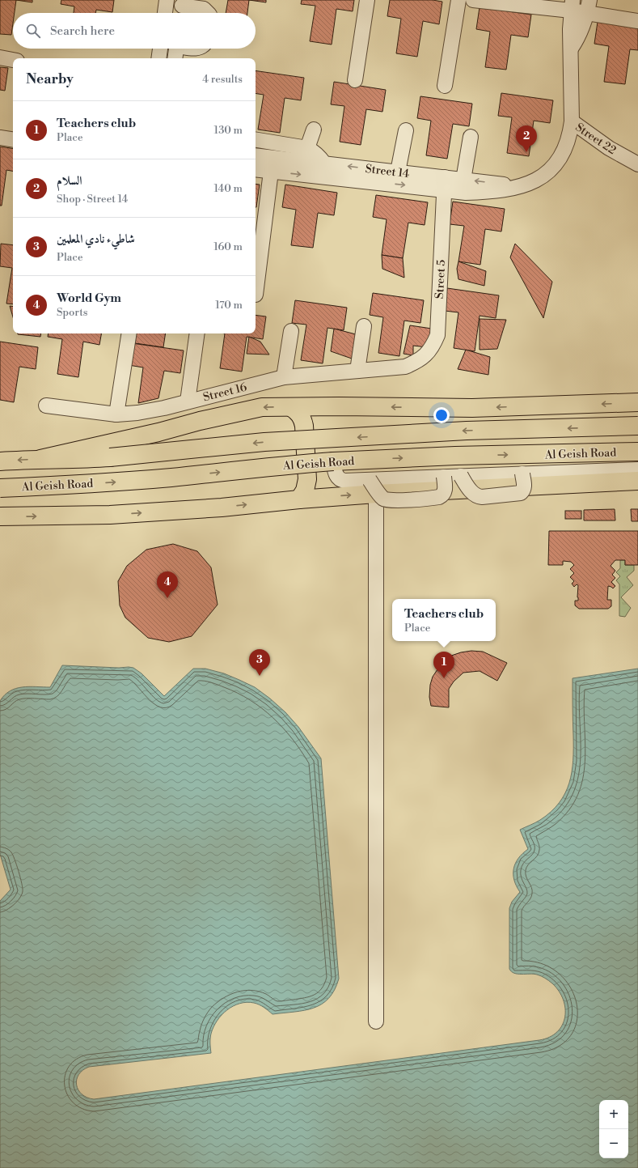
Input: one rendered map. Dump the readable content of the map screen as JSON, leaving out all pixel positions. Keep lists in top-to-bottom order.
{
  "streets": {
    "highway": ["Al Geish Road"],
    "street": [
      "Street 22",
      "Street 14",
      "Street 5",
      "Street 16"
    ]
  },
  "crossings": [
    ["Street 22", "Street 14"],
    ["Street 14", "Street 5"],
    ["Street 5", "Street 16"]
  ],
  "page": {
    "search": "Search here",
    "heading": ["Nearby", "4 results"],
    "list": [
      {
        "mark": "1",
        "name": "Teachers club",
        "note": "Place",
        "value": "130 m"
      },
      {
        "mark": "2",
        "name": "السلام",
        "note": "Shop · Street 14",
        "value": "140 m"
      },
      {
        "mark": "3",
        "name": "شاطيء نادي المعلمين",
        "note": "Place",
        "value": "160 m"
      },
      {
        "mark": "4",
        "name": "World Gym",
        "note": "Sports",
        "value": "170 m"
      }
    ],
    "pins": [
      "2",
      "4",
      "3",
      "1"
    ],
    "popup": ["Teachers club", "Place"],
    "map_buttons": ["+", "−"]
  }
}
